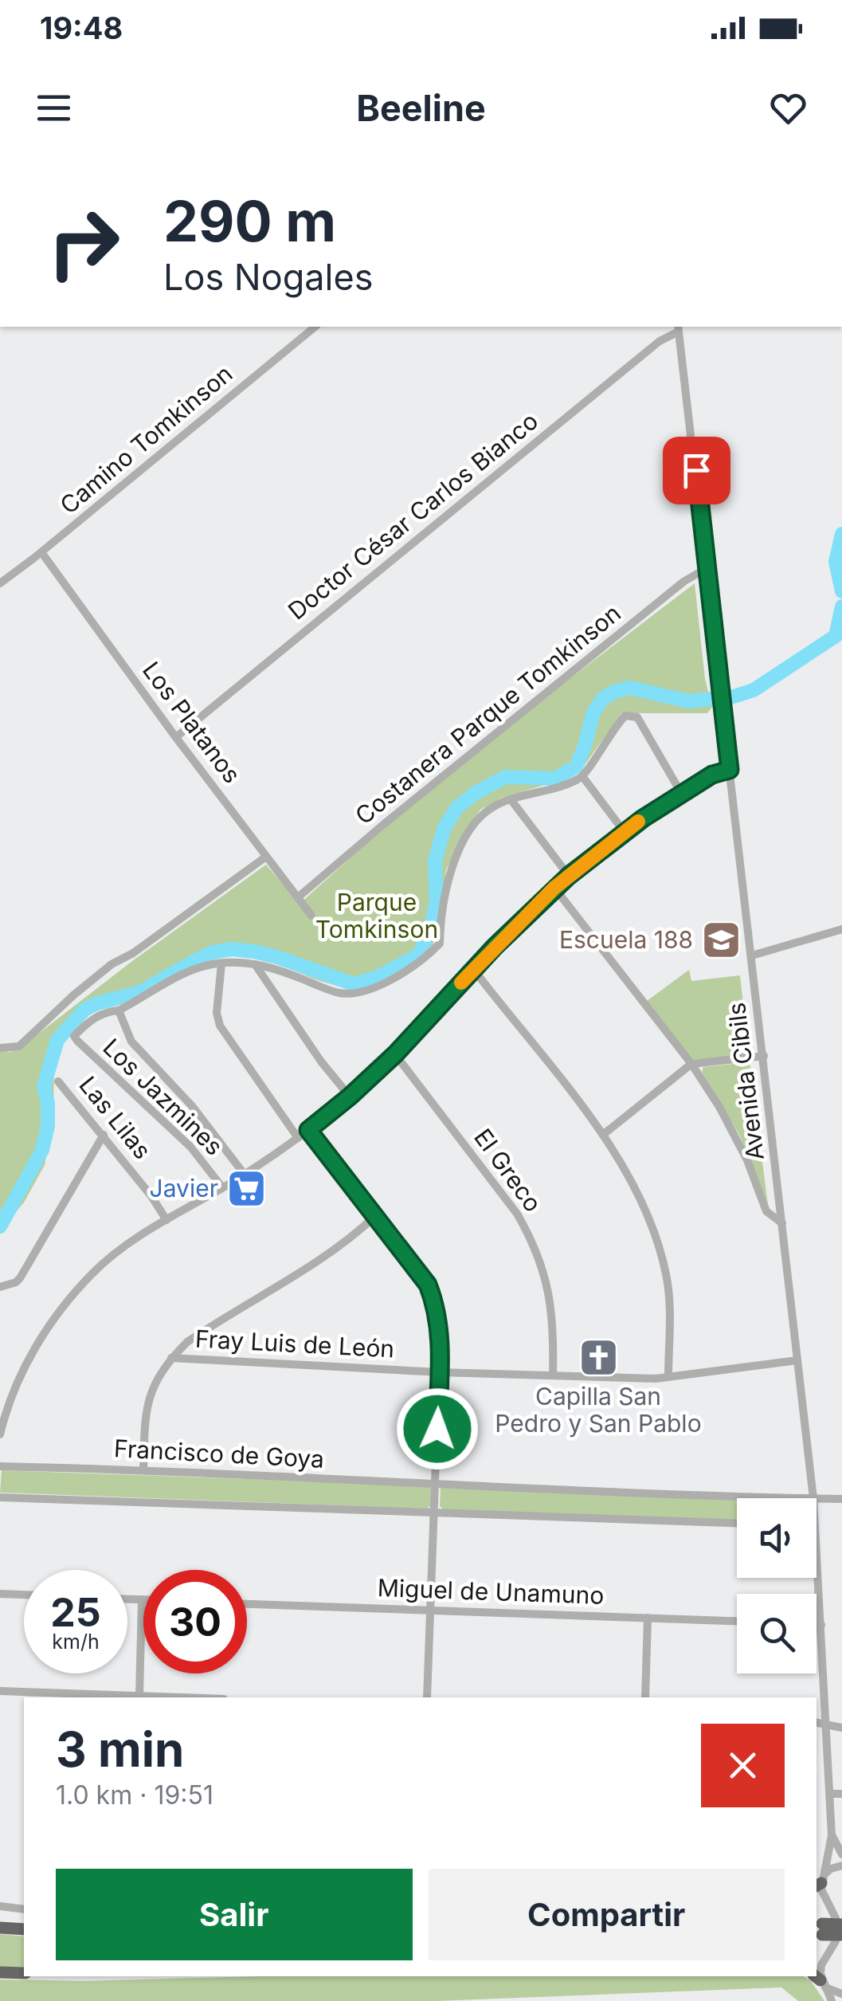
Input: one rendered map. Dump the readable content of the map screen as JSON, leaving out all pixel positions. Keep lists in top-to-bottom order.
{
  "streets": {
    "street": [
      "Camino Tomkinson",
      "Doctor César Carlos Bianco",
      "Costanera Parque Tomkinson",
      "Los Platanos",
      "Avenida Cibils",
      "Los Jazmines",
      "Las Lilas",
      "El Greco",
      "Fray Luis de León",
      "Francisco de Goya",
      "Miguel de Unamuno"
    ]
  },
  "crossings": [
    ["Camino Tomkinson", "Los Platanos"],
    ["Doctor César Carlos Bianco", "Los Platanos"],
    ["Doctor César Carlos Bianco", "Avenida Cibils"],
    ["Costanera Parque Tomkinson", "Los Platanos"],
    ["Costanera Parque Tomkinson", "Avenida Cibils"],
    ["Avenida Cibils", "Fray Luis de León"],
    ["Avenida Cibils", "Francisco de Goya"],
    ["El Greco", "Fray Luis de León"]
  ],
  "parks": ["Parque Tomkinson"],
  "places": {
    "school or university": ["Escuela 188"],
    "supermarket": ["Javier"],
    "church": ["Capilla San Pedro y San Pablo"]
  },
  "page": {
    "status": "19:48",
    "header": "Beeline",
    "turn": ["290 m", "Los Nogales"],
    "speed": "25 km/h",
    "limit": "30",
    "heading": ["3 min", "1.0 km · 19:51"],
    "buttons": ["Salir", "Compartir"]
  }
}
